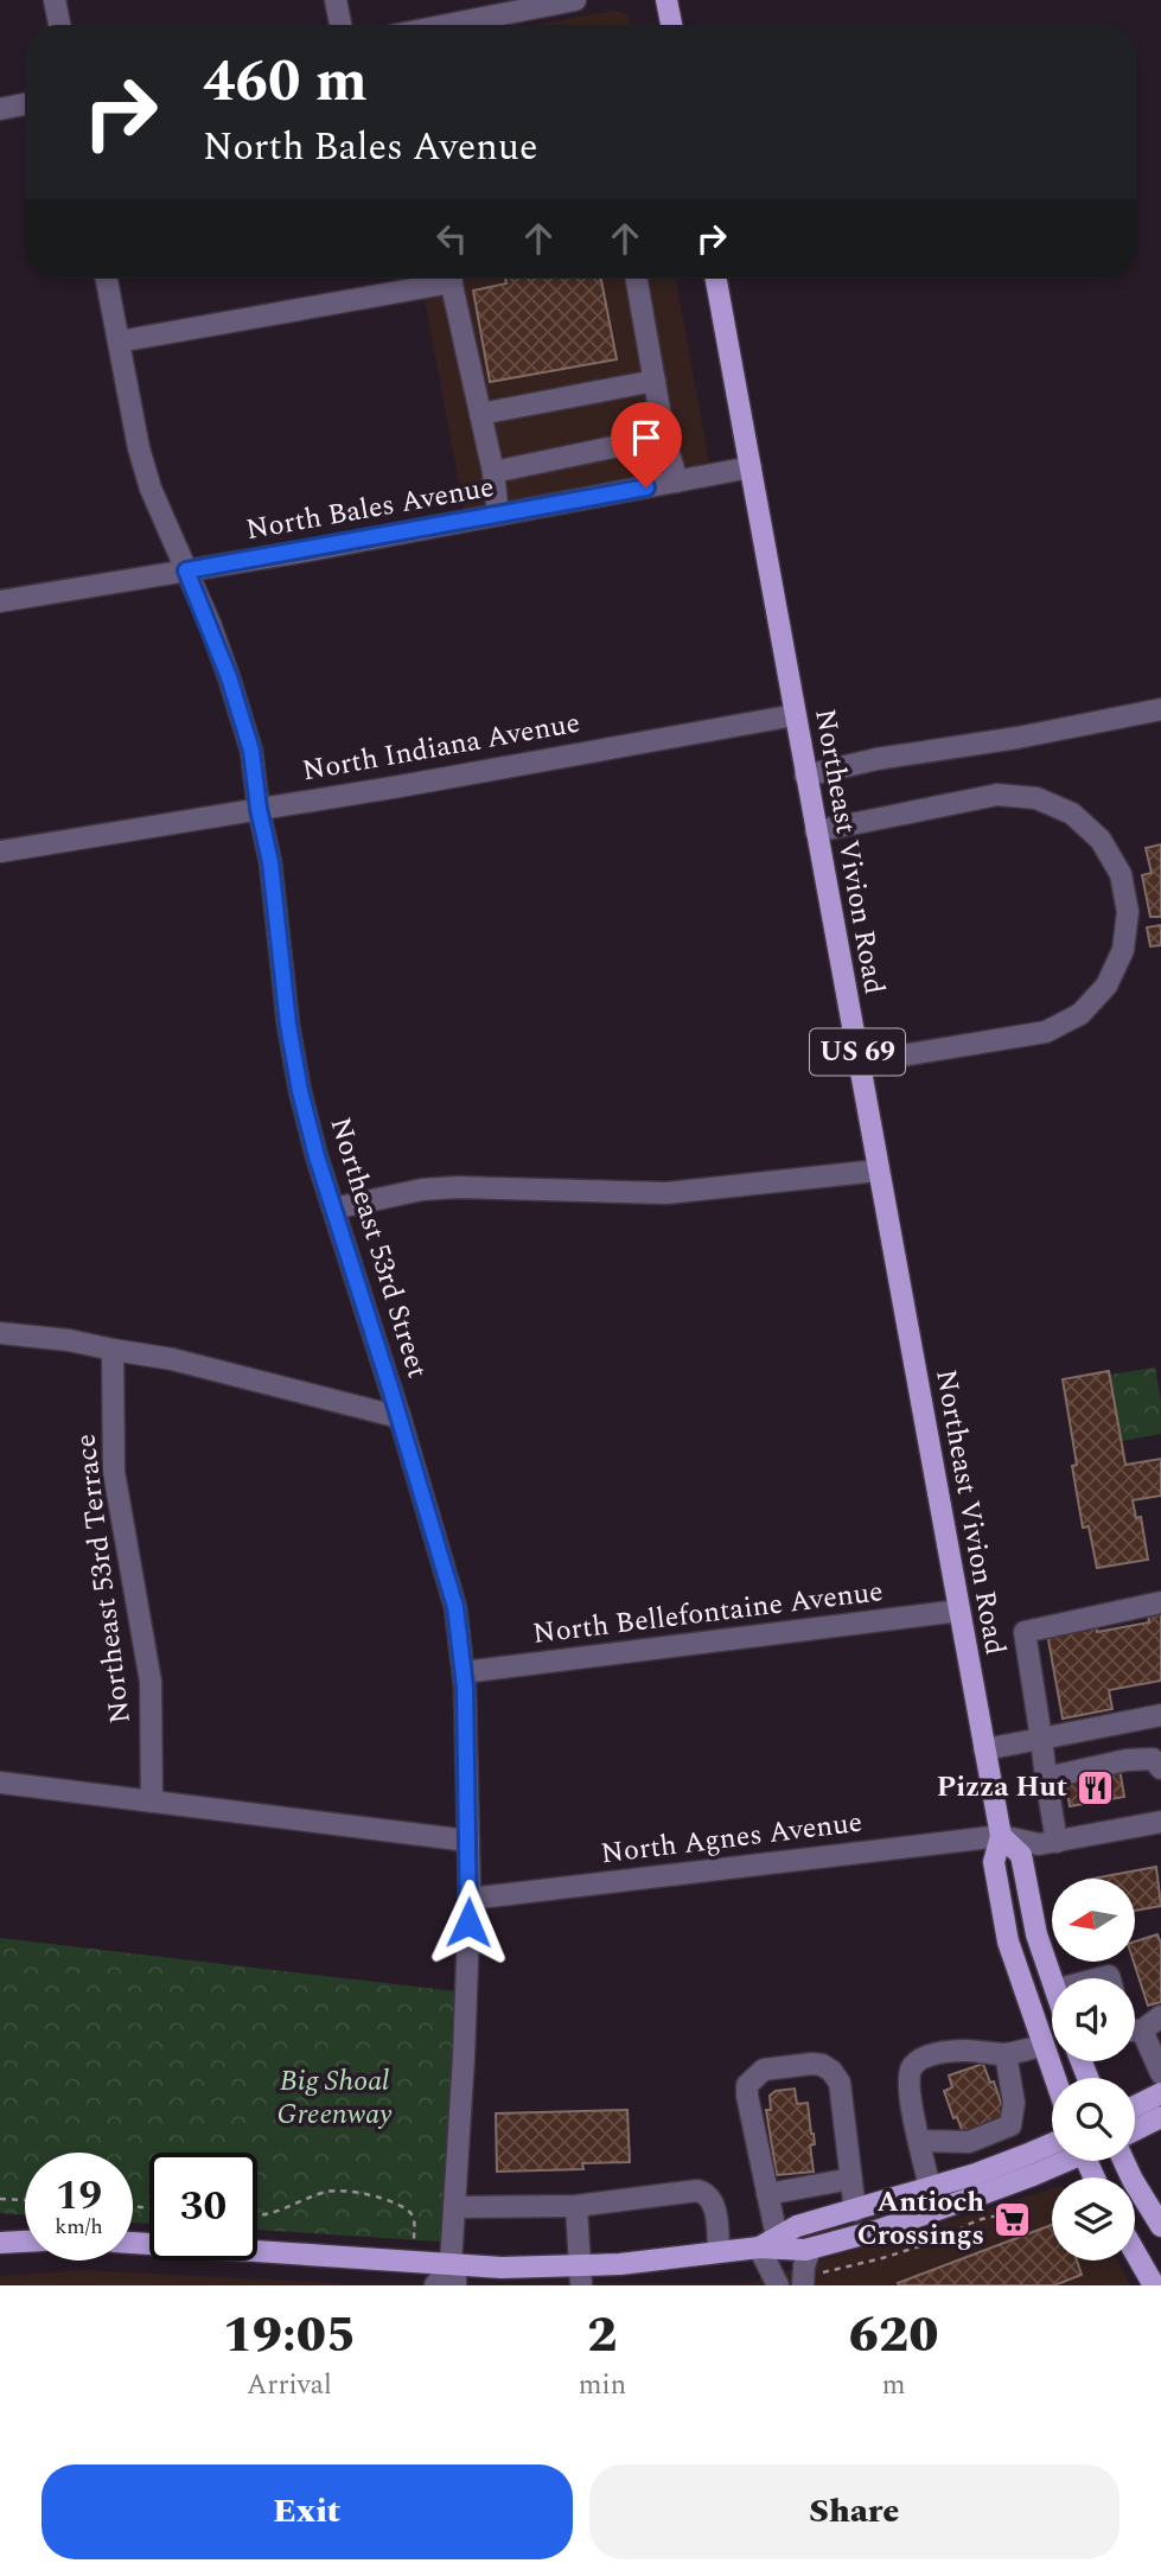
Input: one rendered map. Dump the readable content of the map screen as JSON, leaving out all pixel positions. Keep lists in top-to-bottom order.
{
  "streets": {
    "main road": ["Northeast Vivion Road", "US 69"],
    "street": [
      "North Bales Avenue",
      "North Indiana Avenue",
      "Northeast 53rd Street",
      "Northeast 53rd Terrace",
      "North Bellefontaine Avenue",
      "North Agnes Avenue"
    ]
  },
  "crossings": [
    ["North Bales Avenue", "Northeast Vivion Road"],
    ["North Bales Avenue", "Northeast 53rd Street"],
    ["North Indiana Avenue", "Northeast Vivion Road"],
    ["North Indiana Avenue", "Northeast 53rd Street"],
    ["Northeast Vivion Road", "North Bellefontaine Avenue"],
    ["Northeast Vivion Road", "North Agnes Avenue"],
    ["Northeast 53rd Street", "North Bellefontaine Avenue"],
    ["Northeast 53rd Street", "North Agnes Avenue"]
  ],
  "parks": ["Big Shoal Greenway"],
  "places": {
    "restaurant": ["Pizza Hut"],
    "supermarket": ["Antioch Crossings"]
  },
  "north": "left",
  "page": {
    "turn": ["460 m", "North Bales Avenue"],
    "speed": "19 km/h",
    "limit": "30",
    "eta": [
      "19:05",
      "Arrival",
      "2",
      "min",
      "620",
      "m"
    ],
    "buttons": ["Exit", "Share"]
  }
}
